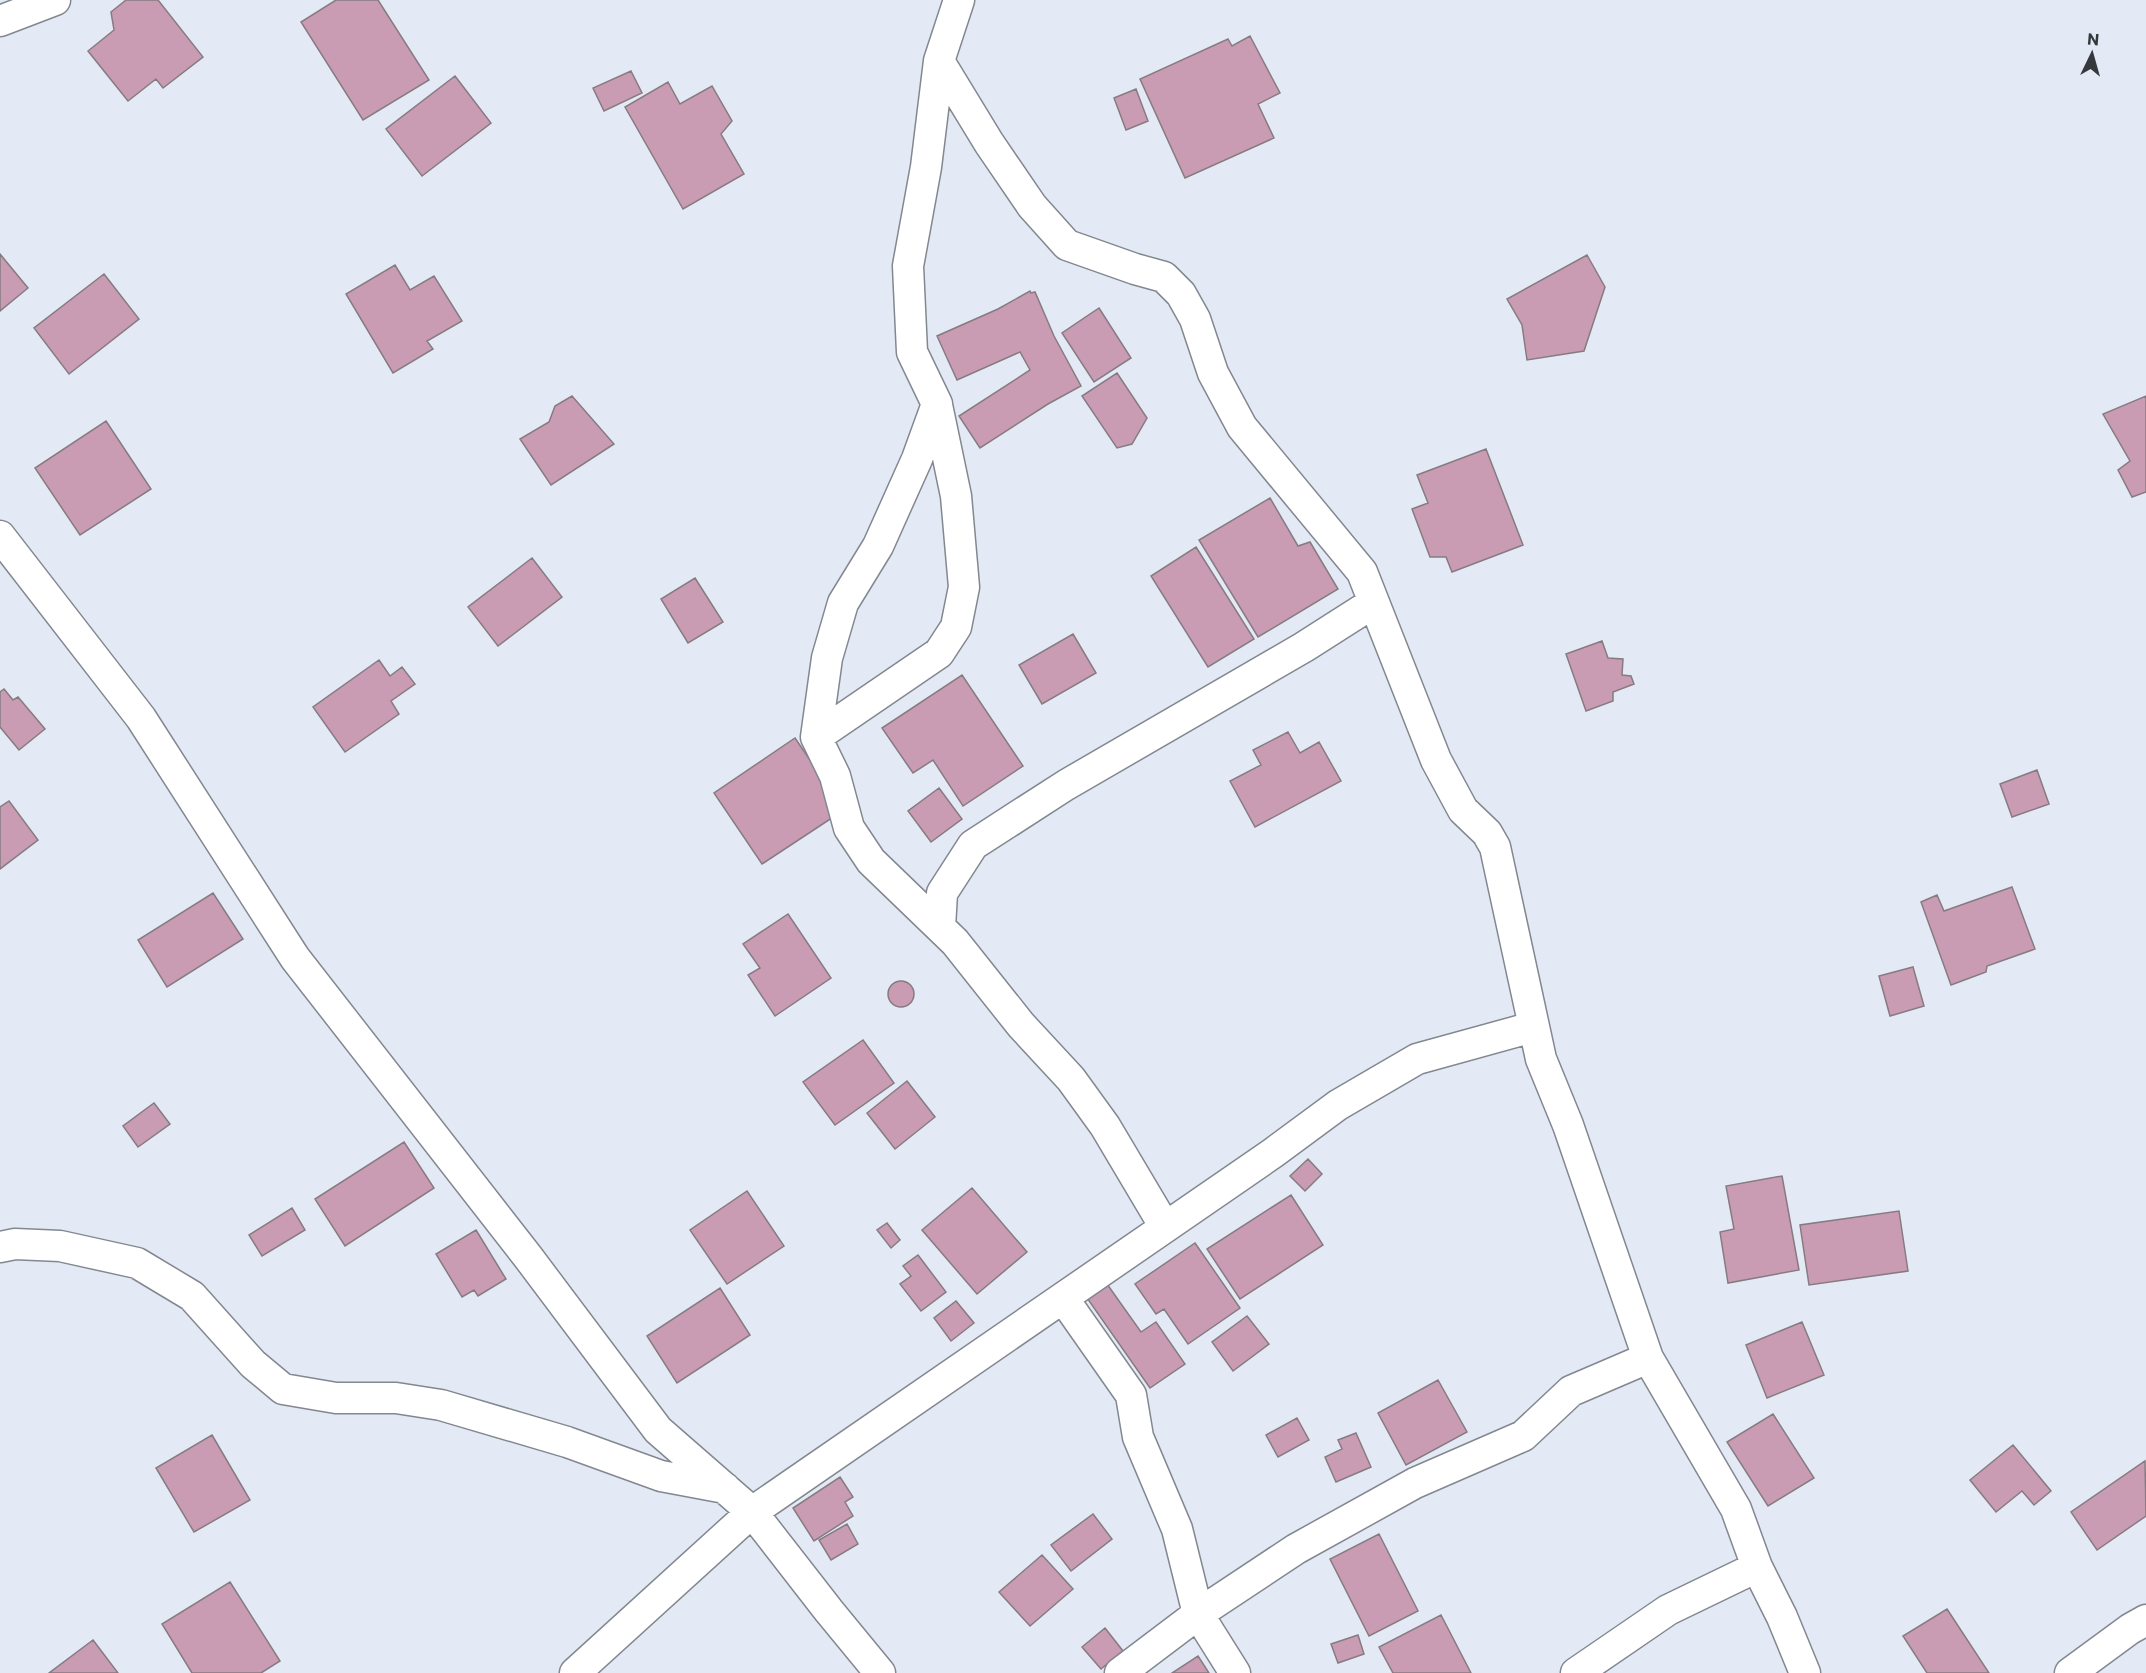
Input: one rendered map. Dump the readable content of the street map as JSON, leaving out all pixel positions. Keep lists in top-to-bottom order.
{
  "north": "top"
}
